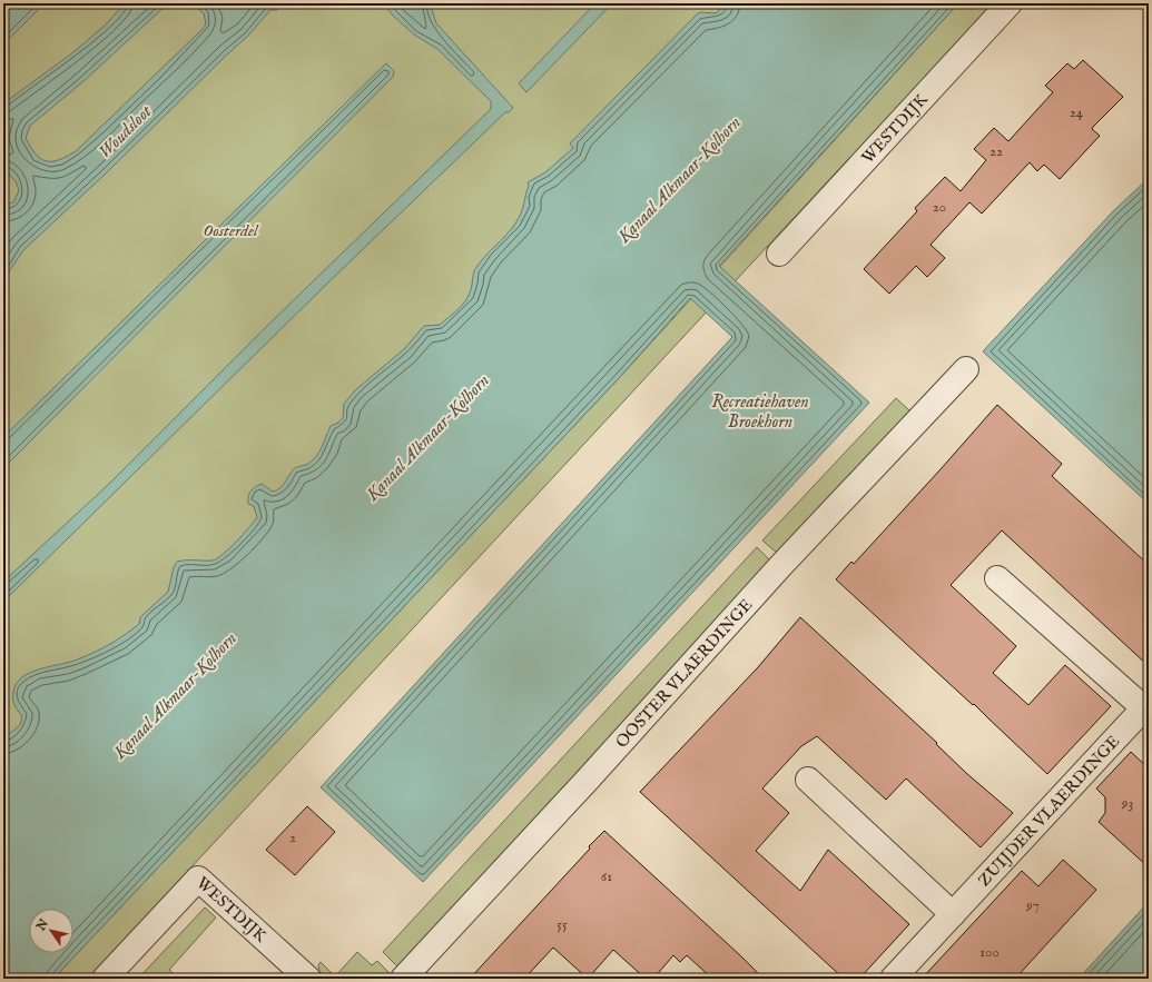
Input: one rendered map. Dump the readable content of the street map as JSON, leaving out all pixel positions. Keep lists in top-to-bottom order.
{
  "streets": {
    "street": ["WESTDIJK", "OOSTER VLAERDINGE", "ZUIJDER VLAERDINGE"]
  },
  "water": ["Woudsloot", "Kanaal Alkmaar-Kolhorn", "Recreatiehaven Broekhorn"],
  "parks": ["Oosterdel"],
  "house_numbers": [
    "24",
    "22",
    "20",
    "93",
    "2",
    "61",
    "97",
    "55",
    "100"
  ],
  "north": "top left"
}
